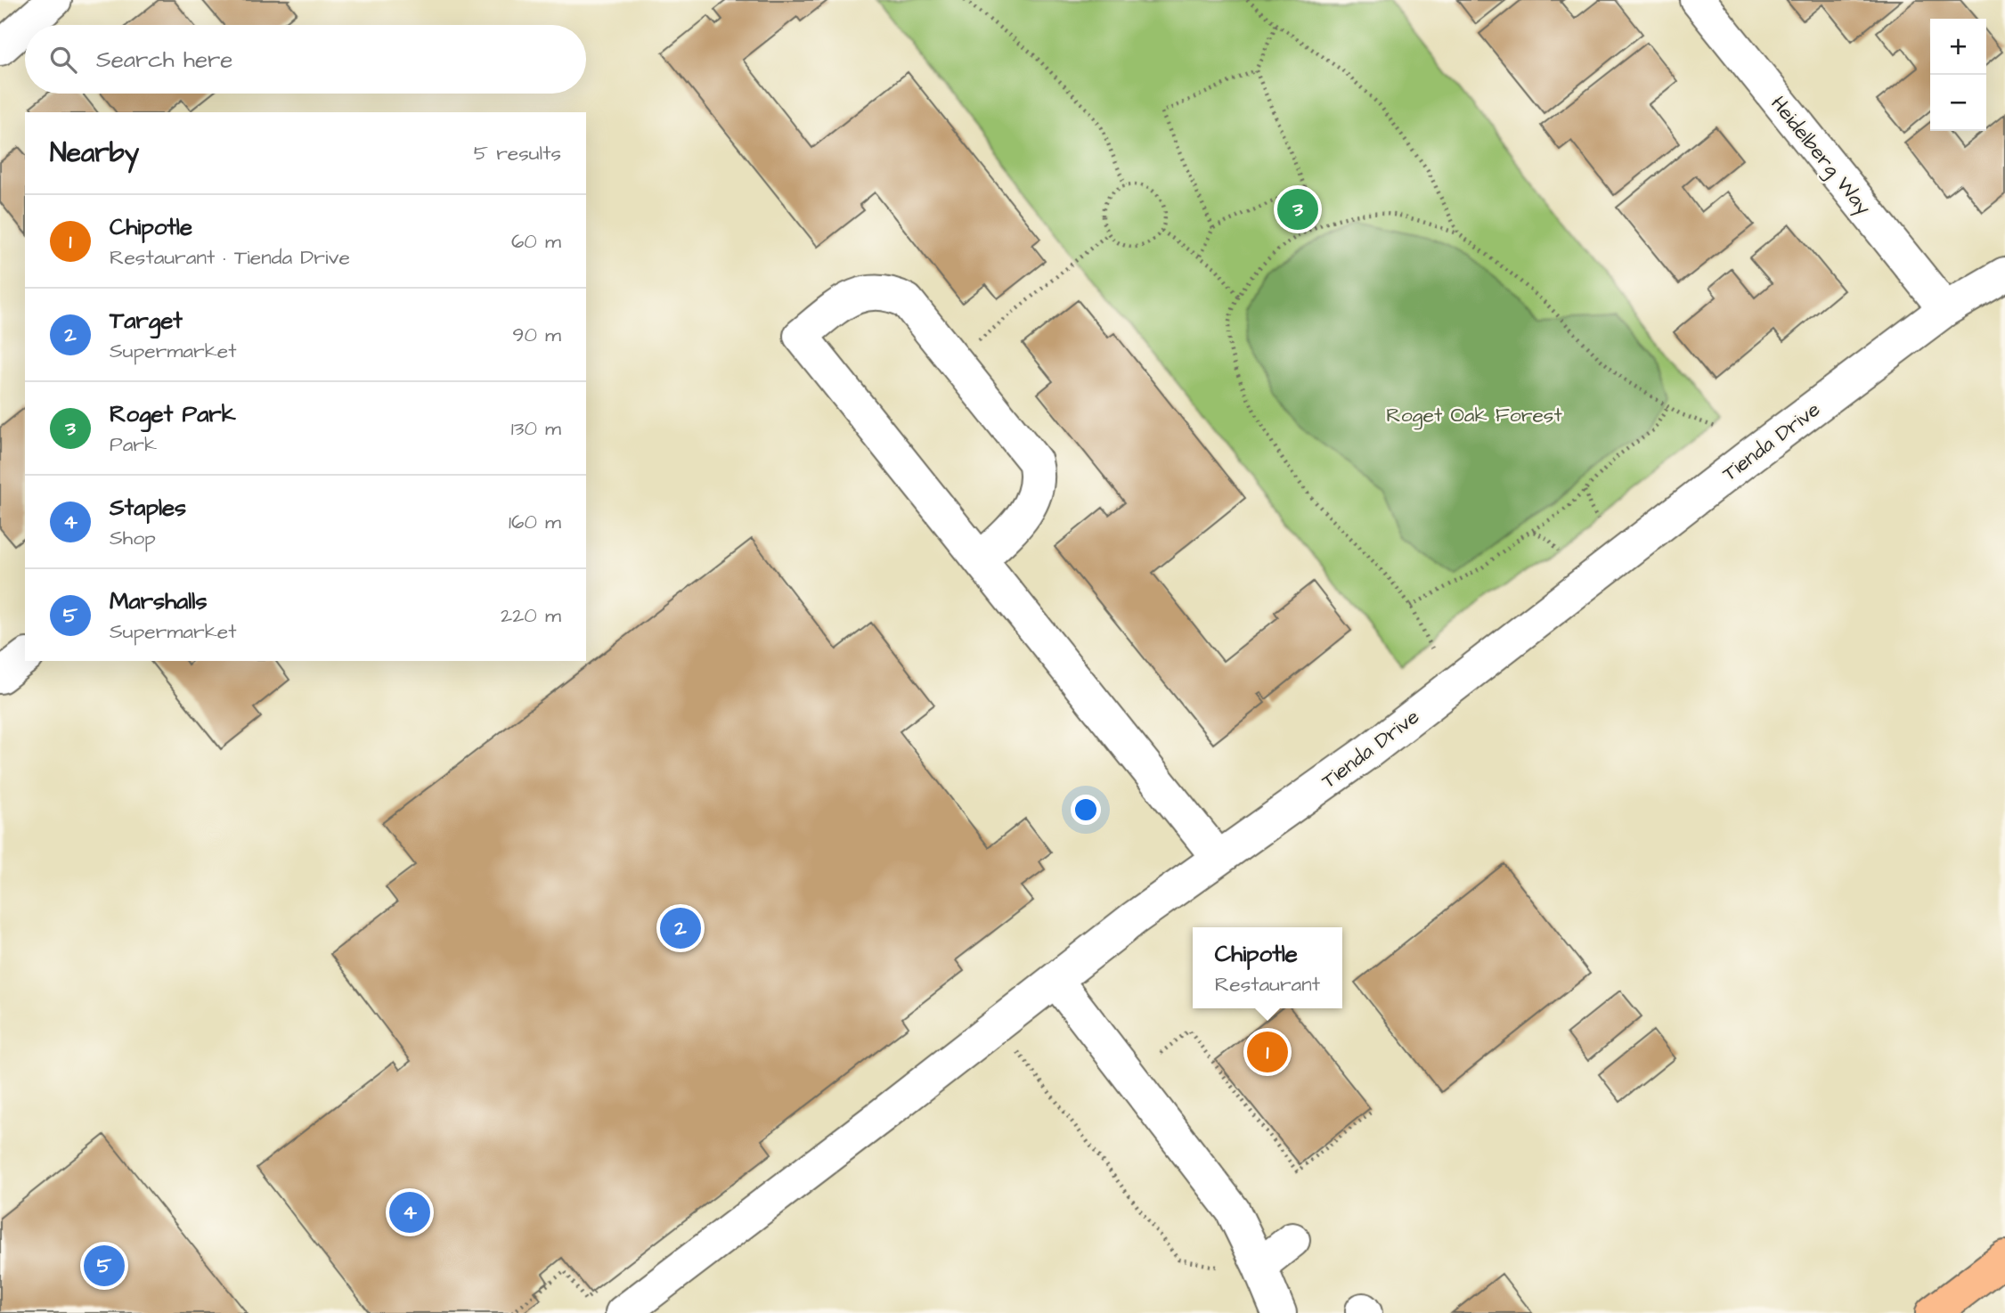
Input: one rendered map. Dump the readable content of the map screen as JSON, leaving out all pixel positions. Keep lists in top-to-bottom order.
{
  "streets": {
    "street": ["Heidelberg Way", "Tienda Drive"]
  },
  "crossings": [
    ["Heidelberg Way", "Tienda Drive"]
  ],
  "parks": ["Roget Oak Forest"],
  "page": {
    "map_buttons": ["+", "−"],
    "search": "Search here",
    "heading": ["Nearby", "5 results"],
    "pins": [
      "3",
      "2",
      "1",
      "4",
      "5"
    ],
    "list": [
      {
        "mark": "1",
        "name": "Chipotle",
        "note": "Restaurant · Tienda Drive",
        "value": "60 m"
      },
      {
        "mark": "2",
        "name": "Target",
        "note": "Supermarket",
        "value": "90 m"
      },
      {
        "mark": "3",
        "name": "Roget Park",
        "note": "Park",
        "value": "130 m"
      },
      {
        "mark": "4",
        "name": "Staples",
        "note": "Shop",
        "value": "160 m"
      },
      {
        "mark": "5",
        "name": "Marshalls",
        "note": "Supermarket",
        "value": "220 m"
      }
    ],
    "popup": ["Chipotle", "Restaurant"]
  }
}
